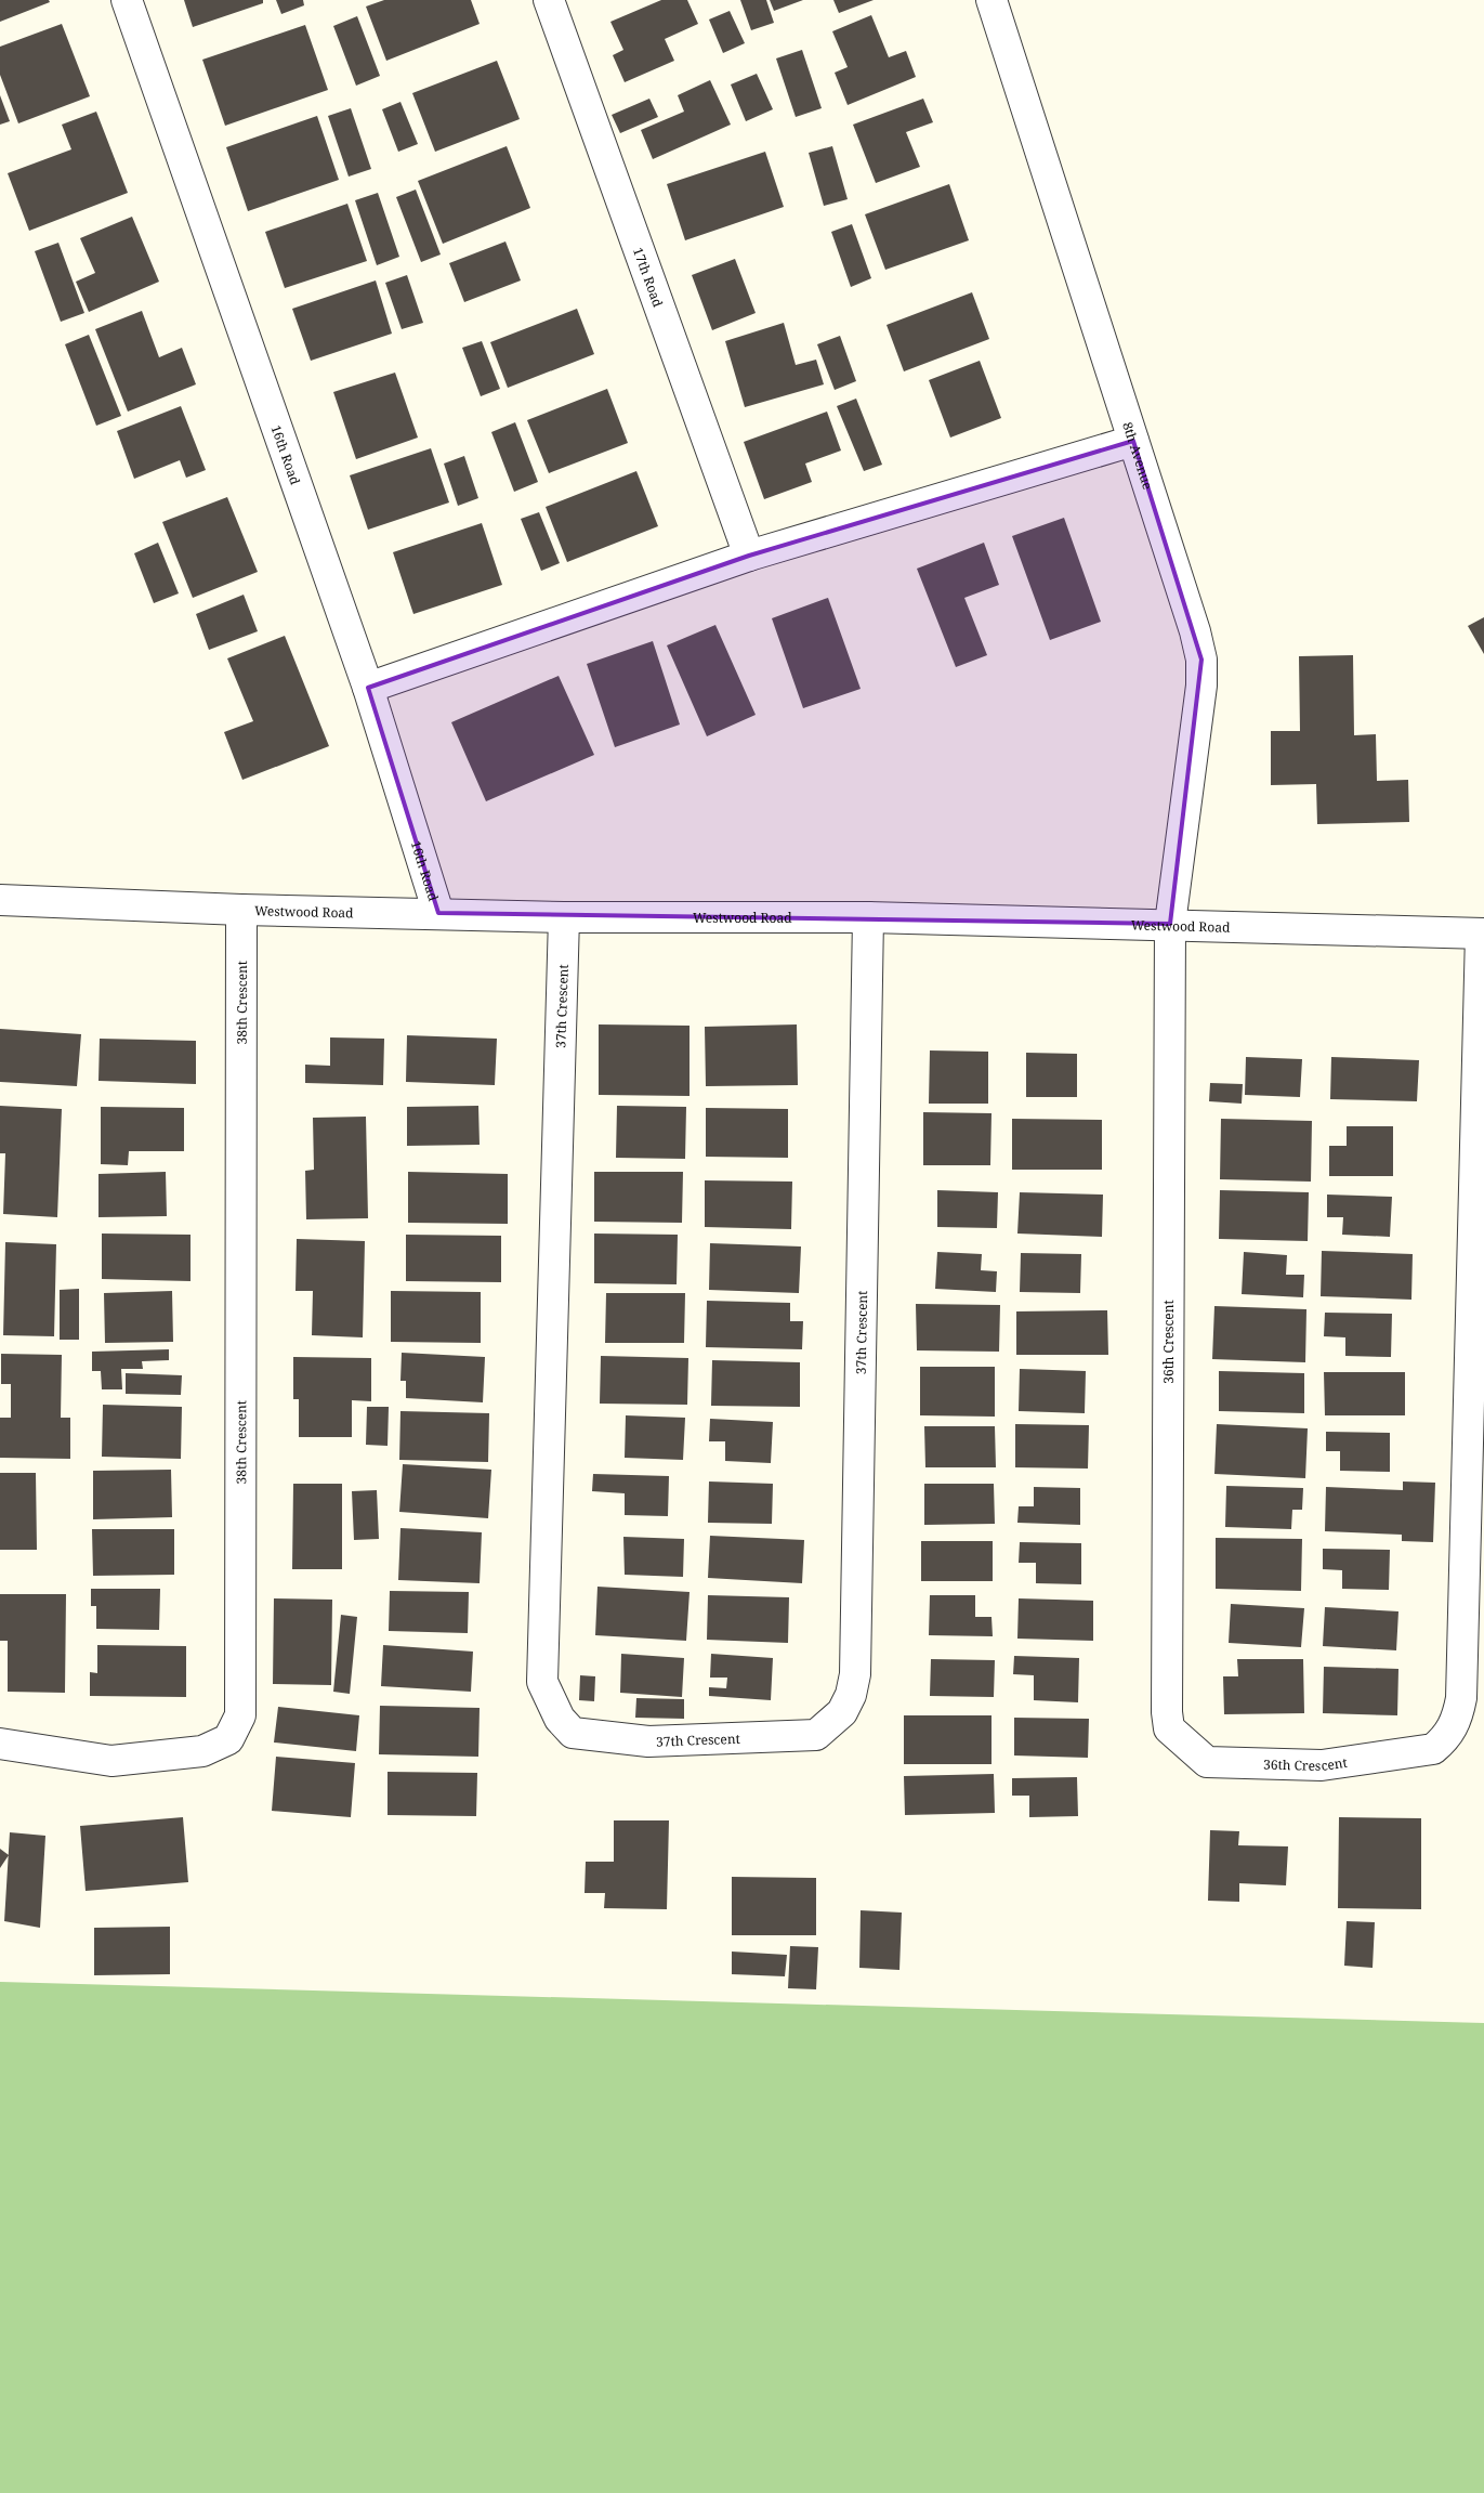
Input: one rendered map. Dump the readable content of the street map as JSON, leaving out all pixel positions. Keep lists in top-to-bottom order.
{
  "streets": {
    "street": [
      "17th Road",
      "16th Road",
      "8th Avenue",
      "Westwood Road",
      "38th Crescent",
      "37th Crescent",
      "36th Crescent"
    ]
  },
  "crossings": [
    ["16th Road", "Westwood Road"],
    ["8th Avenue", "Westwood Road"],
    ["8th Avenue", "36th Crescent"],
    ["Westwood Road", "38th Crescent"],
    ["Westwood Road", "37th Crescent"],
    ["Westwood Road", "36th Crescent"]
  ]
}
